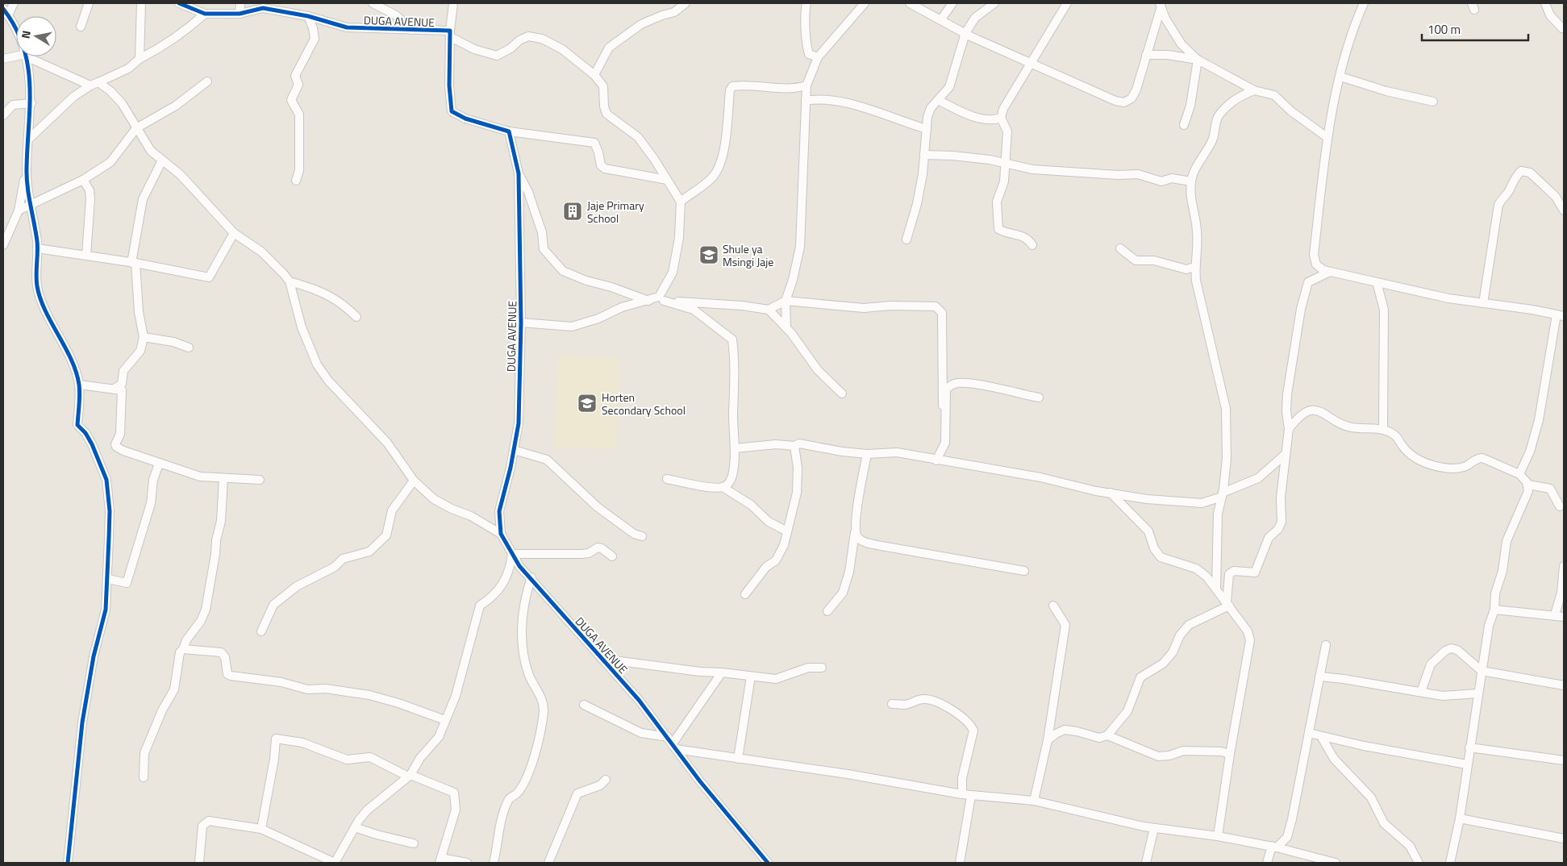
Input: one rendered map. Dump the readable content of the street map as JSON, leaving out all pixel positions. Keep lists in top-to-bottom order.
{
  "streets": {
    "street": ["DUGA AVENUE"]
  },
  "places": {
    "building": ["Jaje Primary School"],
    "school or university": ["Shule ya Msingi Jaje", "Horten Secondary School"]
  },
  "scale_bar": "100 m",
  "north": "left"
}
